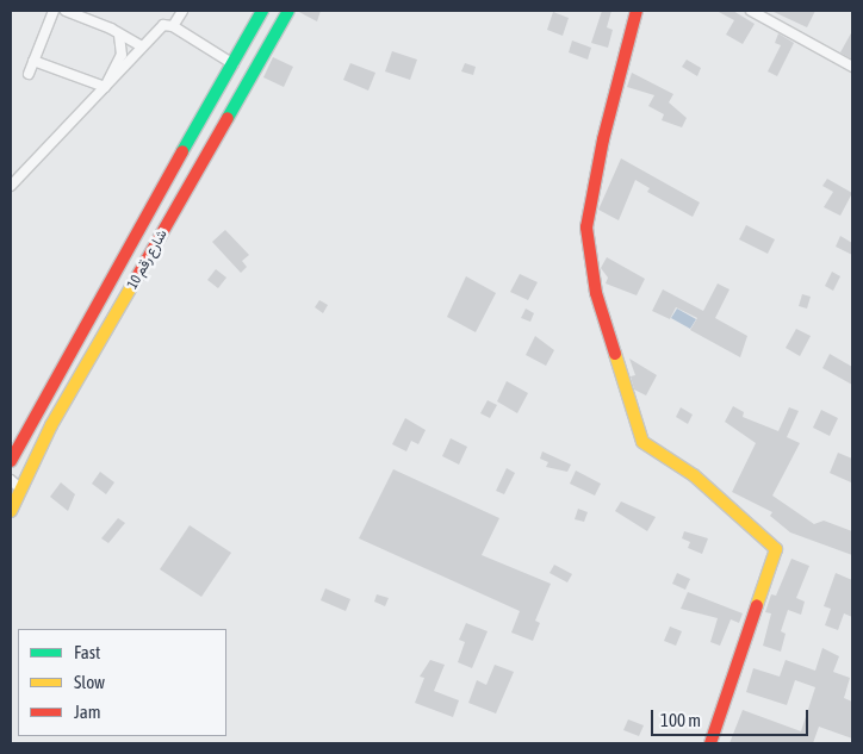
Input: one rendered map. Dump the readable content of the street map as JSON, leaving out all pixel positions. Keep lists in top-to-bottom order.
{
  "streets": {
    "main road": ["شارع رقم 10"]
  },
  "legend": ["Fast", "Slow", "Jam"],
  "scale_bar": "100 m"
}
